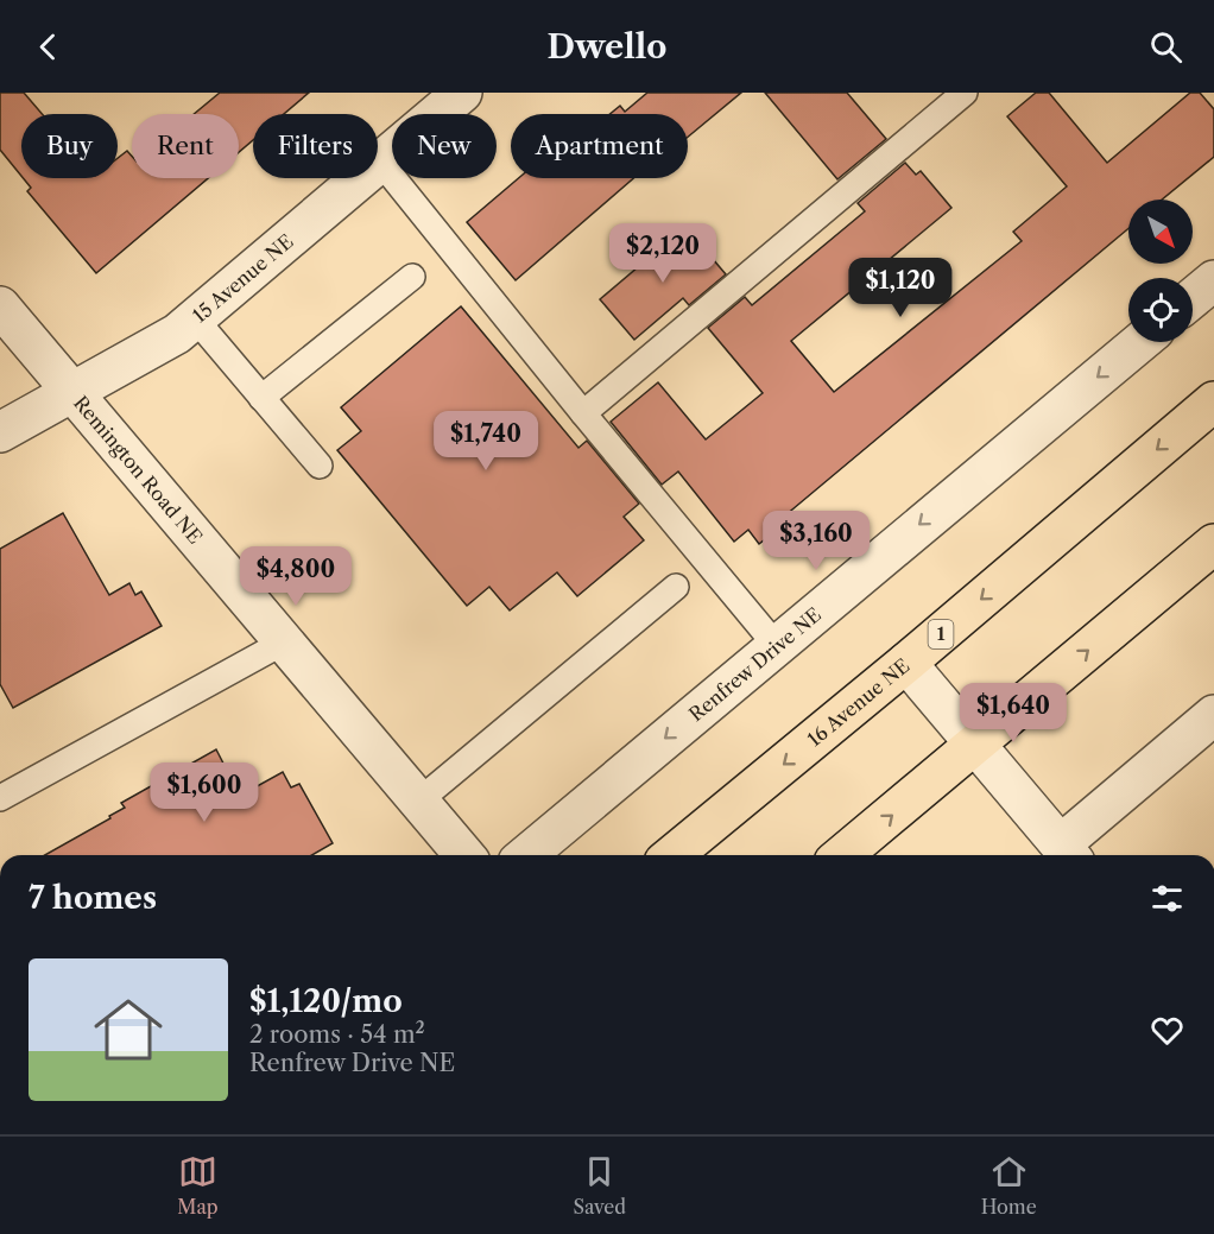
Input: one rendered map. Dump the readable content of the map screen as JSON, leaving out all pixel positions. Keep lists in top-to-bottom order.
{
  "streets": {
    "highway": ["1", "16 Avenue NE"],
    "street": ["15 Avenue NE", "Remington Road NE", "Renfrew Drive NE"]
  },
  "crossings": [
    ["15 Avenue NE", "Remington Road NE"]
  ],
  "one_way": ["Renfrew Drive NE"],
  "north": "bottom right",
  "page": {
    "header": "Dwello",
    "chip": [
      "Buy",
      "Rent",
      "Filters",
      "New",
      "Apartment"
    ],
    "price": [
      "$2,120",
      "$1,120",
      "$1,740",
      "$3,160",
      "$4,800",
      "$1,640",
      "$1,600"
    ],
    "heading": "7 homes",
    "list": [
      {
        "name": "$1,120/mo",
        "note": "2 rooms · 54 m² · Renfrew Drive NE"
      }
    ],
    "tabs": ["Map", "Saved", "Home"]
  }
}
